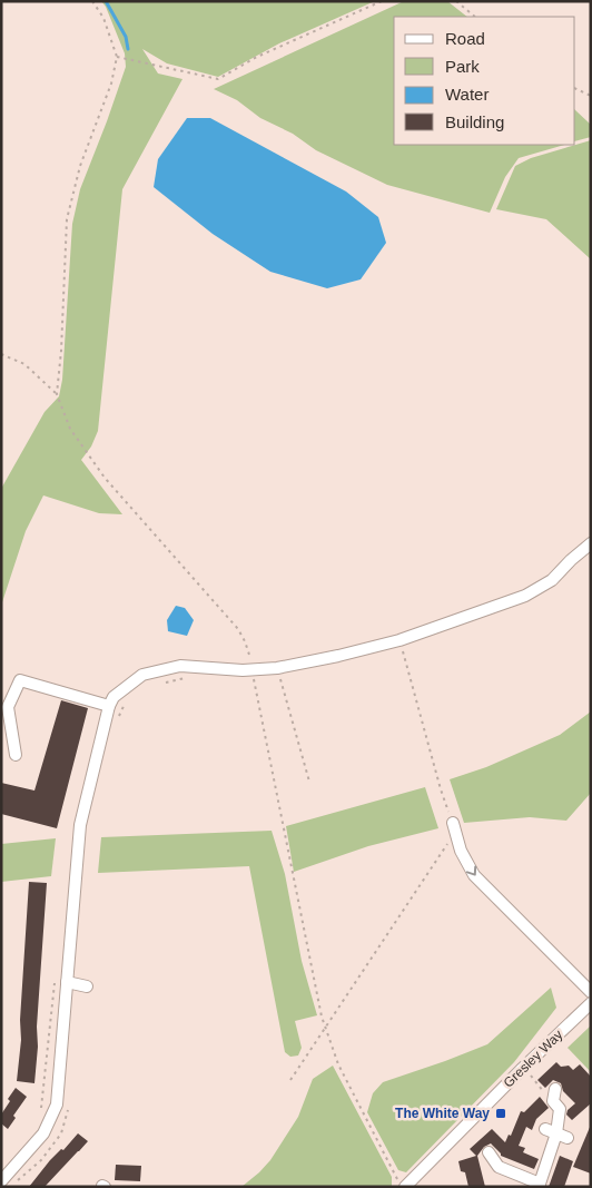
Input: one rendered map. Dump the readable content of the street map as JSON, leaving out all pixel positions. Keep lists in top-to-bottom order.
{
  "streets": {
    "street": ["Gresley Way"]
  },
  "places": {
    "transit": ["The White Way"]
  },
  "legend": [
    "Road",
    "Park",
    "Water",
    "Building"
  ]
}
